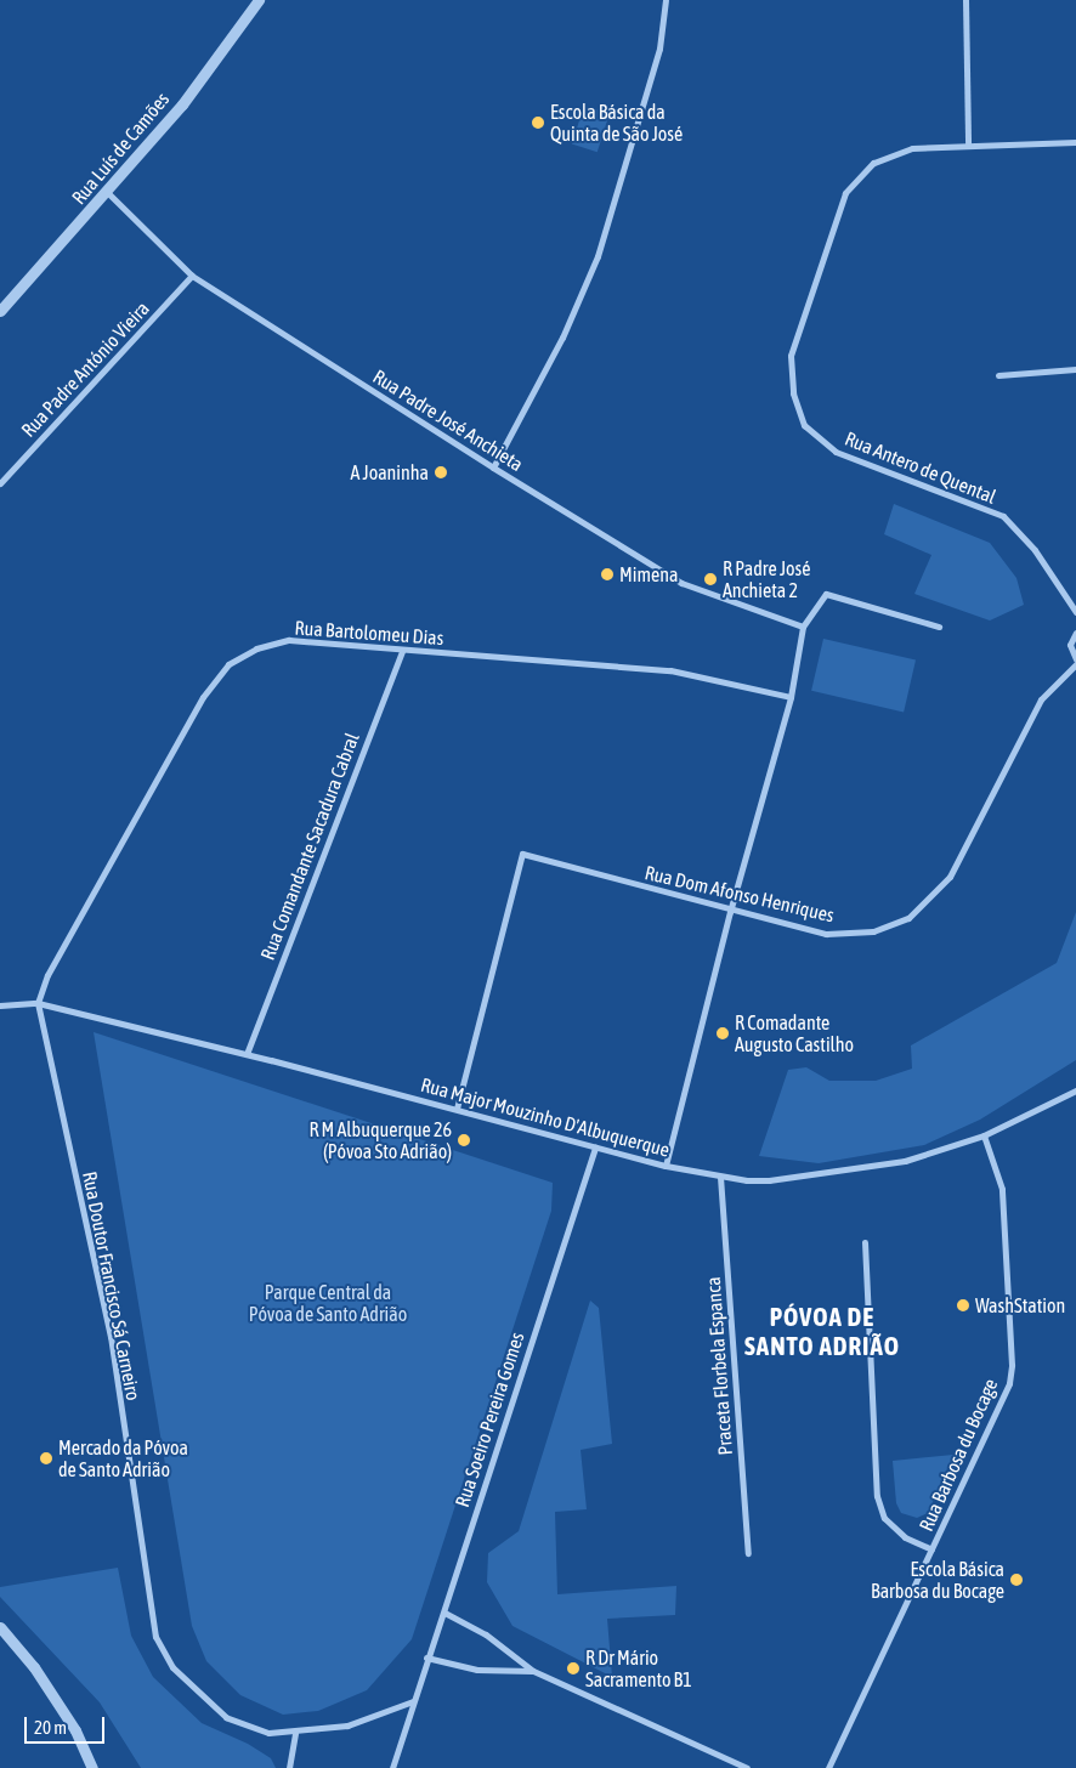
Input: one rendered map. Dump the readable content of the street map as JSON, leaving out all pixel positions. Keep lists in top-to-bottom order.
{
  "streets": {
    "street": [
      "Rua Luís de Camões",
      "Rua Padre António Vieira",
      "Rua Padre José Anchieta",
      "Rua Antero de Quental",
      "Rua Bartolomeu Dias",
      "Rua Comandante Sacadura Cabral",
      "Rua Dom Afonso Henriques",
      "Rua Major Mouzinho D'Albuquerque",
      "Rua Doutor Francisco Sá Carneiro",
      "Praceta Florbela Espanca",
      "Rua Soeiro Pereira Gomes",
      "Rua Barbosa du Bocage"
    ]
  },
  "crossings": [
    ["Rua Luís de Camões", "Rua Padre José Anchieta"],
    ["Rua Padre António Vieira", "Rua Padre José Anchieta"],
    ["Rua Bartolomeu Dias", "Rua Comandante Sacadura Cabral"],
    ["Rua Bartolomeu Dias", "Rua Major Mouzinho D'Albuquerque"],
    ["Rua Bartolomeu Dias", "Rua Doutor Francisco Sá Carneiro"],
    ["Rua Comandante Sacadura Cabral", "Rua Major Mouzinho D'Albuquerque"],
    ["Rua Dom Afonso Henriques", "Rua Major Mouzinho D'Albuquerque"],
    ["Rua Major Mouzinho D'Albuquerque", "Rua Doutor Francisco Sá Carneiro"],
    ["Rua Major Mouzinho D'Albuquerque", "Praceta Florbela Espanca"],
    ["Rua Major Mouzinho D'Albuquerque", "Rua Soeiro Pereira Gomes"],
    ["Rua Major Mouzinho D'Albuquerque", "Rua Barbosa du Bocage"],
    ["Rua Doutor Francisco Sá Carneiro", "Rua Soeiro Pereira Gomes"]
  ],
  "districts": ["PÓVOA DE SANTO ADRIÃO"],
  "parks": ["Parque Central da Póvoa de Santo Adrião"],
  "places": [
    "Escola Básica da Quinta de São José",
    "A Joaninha",
    "Mimena",
    "R Padre José Anchieta 2",
    "R Comadante Augusto Castilho",
    "R M Albuquerque 26 (Póvoa Sto Adrião)",
    "WashStation",
    "Mercado da Póvoa de Santo Adrião",
    "Escola Básica Barbosa du Bocage",
    "R Dr Mário Sacramento B1"
  ],
  "scale_bar": "20 m"
}
